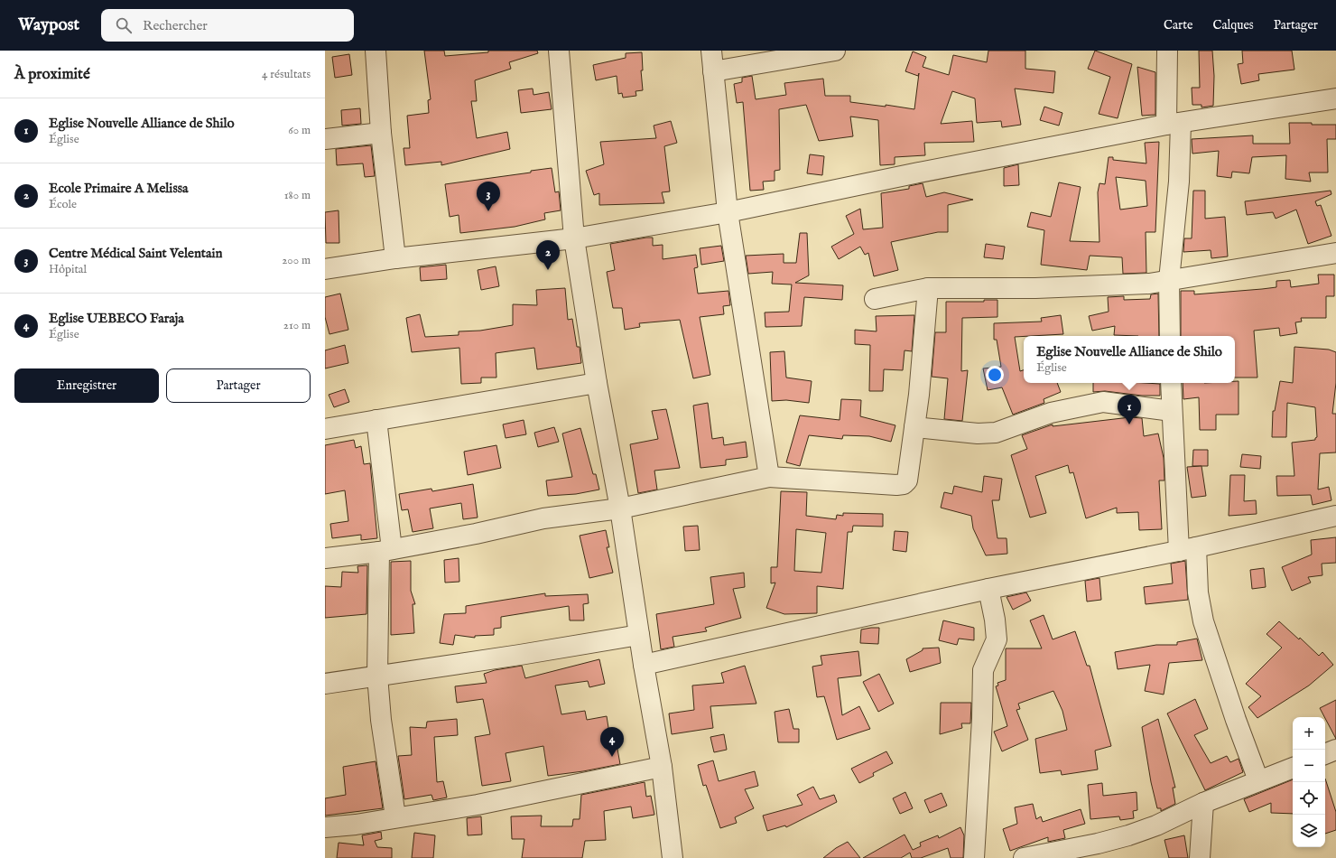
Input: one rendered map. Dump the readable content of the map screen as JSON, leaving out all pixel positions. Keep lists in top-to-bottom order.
{
  "page": {
    "header": "Waypost",
    "search": "Rechercher",
    "nav": ["Carte", "Calques", "Partager"],
    "heading": ["À proximité", "4 résultats"],
    "list": [
      {
        "mark": "1",
        "name": "Eglise Nouvelle Alliance de Shilo",
        "note": "Église",
        "value": "60 m"
      },
      {
        "mark": "2",
        "name": "Ecole Primaire A Melissa",
        "note": "École",
        "value": "180 m"
      },
      {
        "mark": "3",
        "name": "Centre Médical Saint Velentain",
        "note": "Hôpital",
        "value": "200 m"
      },
      {
        "mark": "4",
        "name": "Eglise UEBECO Faraja",
        "note": "Église",
        "value": "210 m"
      }
    ],
    "pins": [
      "3",
      "2",
      "1",
      "4"
    ],
    "popup": ["Eglise Nouvelle Alliance de Shilo", "Église"],
    "buttons": ["Enregistrer", "Partager"],
    "map_buttons": ["+", "−"]
  }
}
